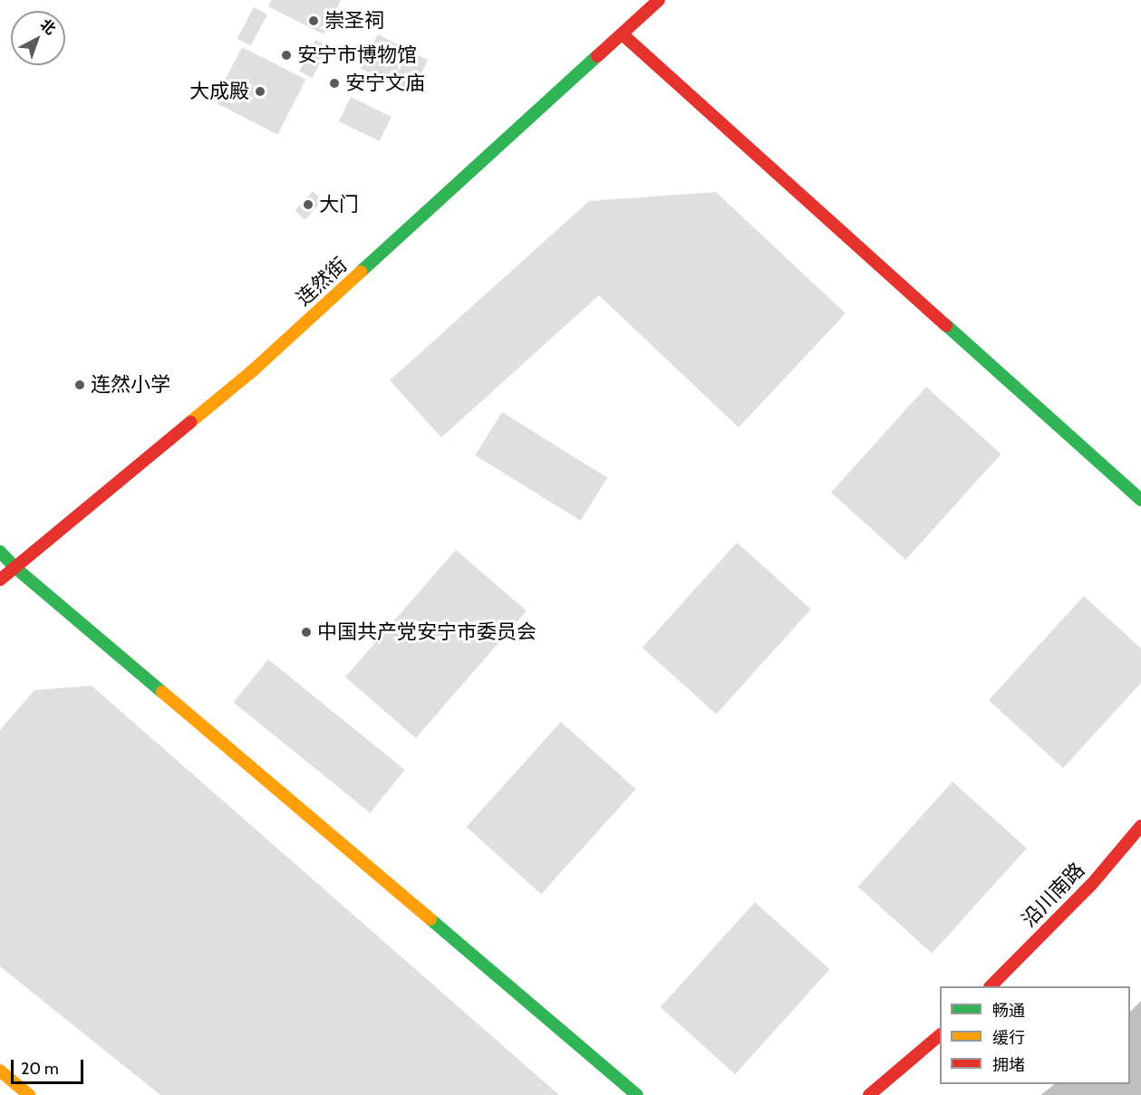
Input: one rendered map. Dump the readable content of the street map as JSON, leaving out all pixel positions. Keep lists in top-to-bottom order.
{
  "streets": {
    "street": ["连然街", "沿川南路"]
  },
  "places": [
    "崇圣祠",
    "安宁市博物馆",
    "安宁文庙",
    "大成殿",
    "大门",
    "连然小学",
    "中国共产党安宁市委员会"
  ],
  "legend": ["畅通", "缓行", "拥堵"],
  "scale_bar": "20 m",
  "north": "top right"
}
